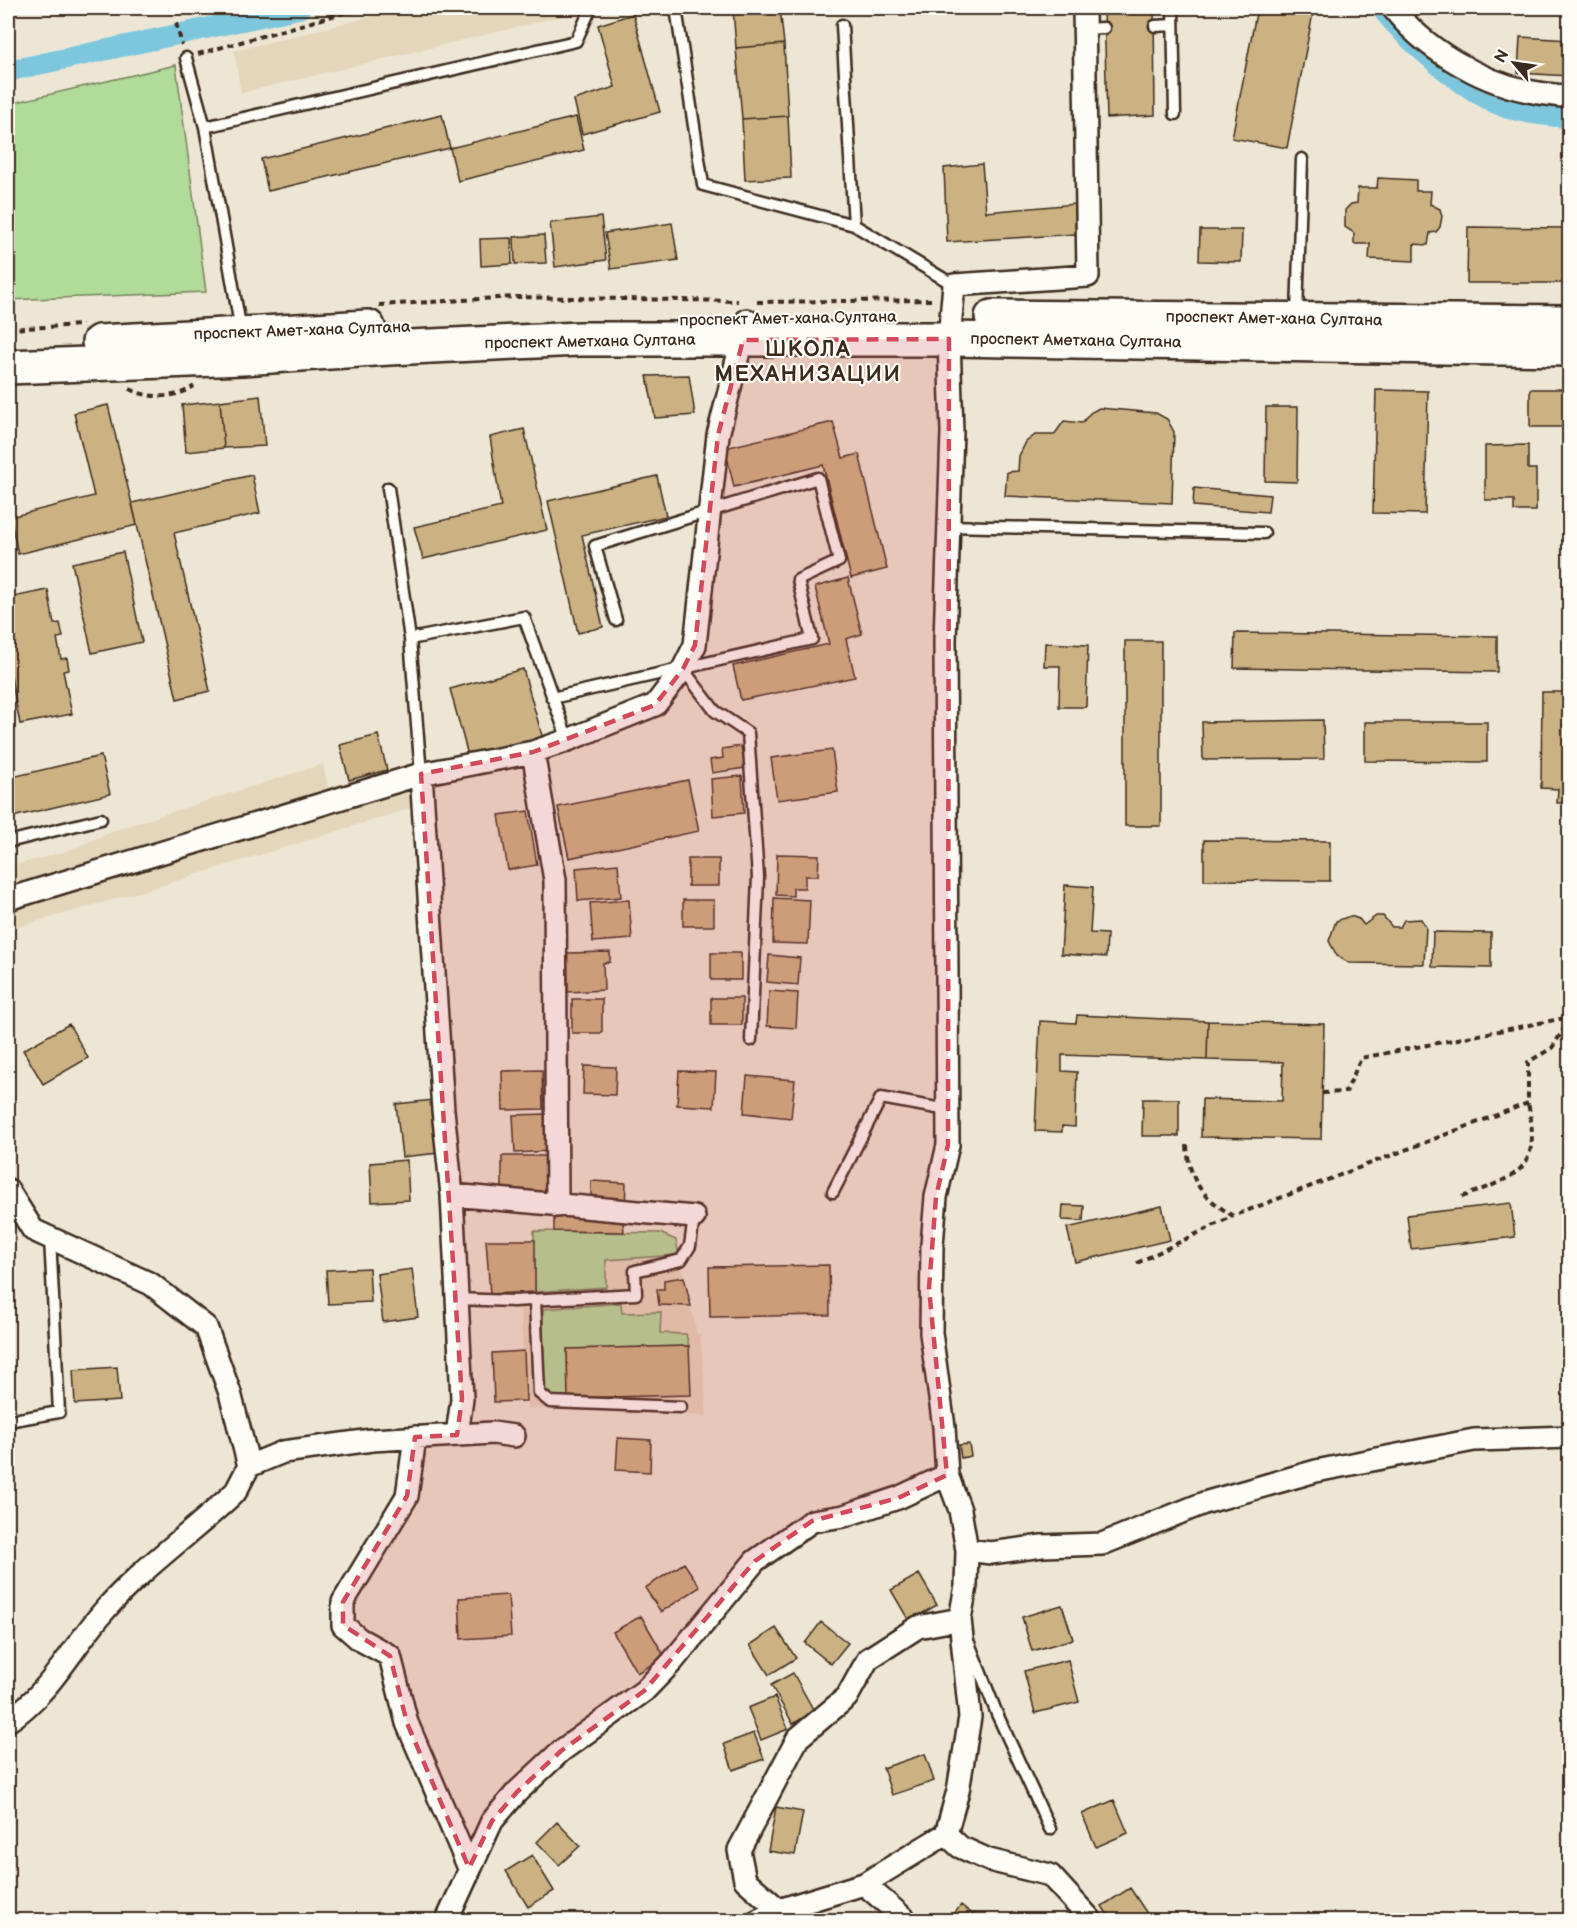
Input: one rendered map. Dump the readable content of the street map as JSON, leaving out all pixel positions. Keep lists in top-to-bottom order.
{
  "streets": {
    "main road": ["проспект Амет-хана Султана", "проспект Аметхана Султана"]
  },
  "crossings": [
    ["проспект Амет-хана Султана", "проспект Аметхана Султана"]
  ],
  "districts": ["ШКОЛА МЕХАНИЗАЦИИ"],
  "north": "top left"
}
